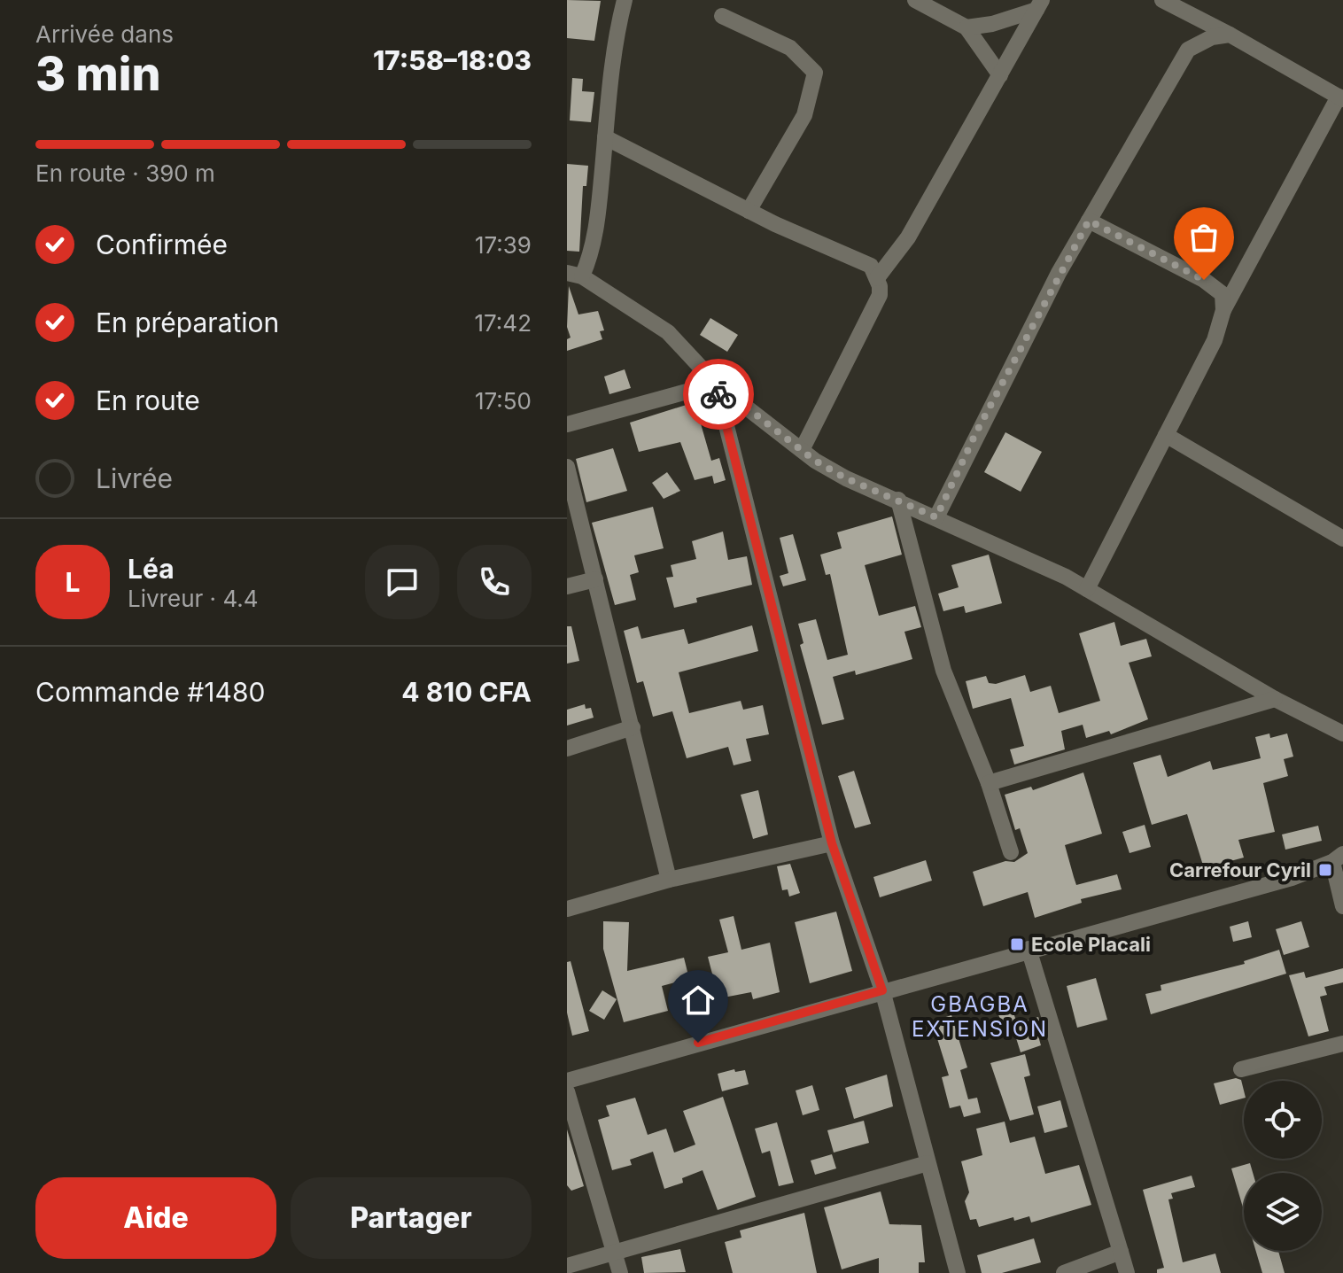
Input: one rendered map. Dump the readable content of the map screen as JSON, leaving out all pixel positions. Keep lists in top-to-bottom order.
{
  "districts": ["GBAGBA EXTENSION"],
  "places": {
    "transit": ["Carrefour Cyril", "Ecole Placali"]
  },
  "page": {
    "heading": ["3 min", "Arrivée dans", "17:58–18:03"],
    "panel": [
      "Léa",
      "Livreur · 4.4",
      "Commande #1480",
      "4 810 CFA"
    ],
    "bar": "En route · 390 m",
    "list": [
      ["Confirmée", "17:39"],
      ["En préparation", "17:42"],
      ["En route", "17:50"],
      "Livrée"
    ],
    "round": "L",
    "buttons": ["Aide", "Partager"]
  }
}
